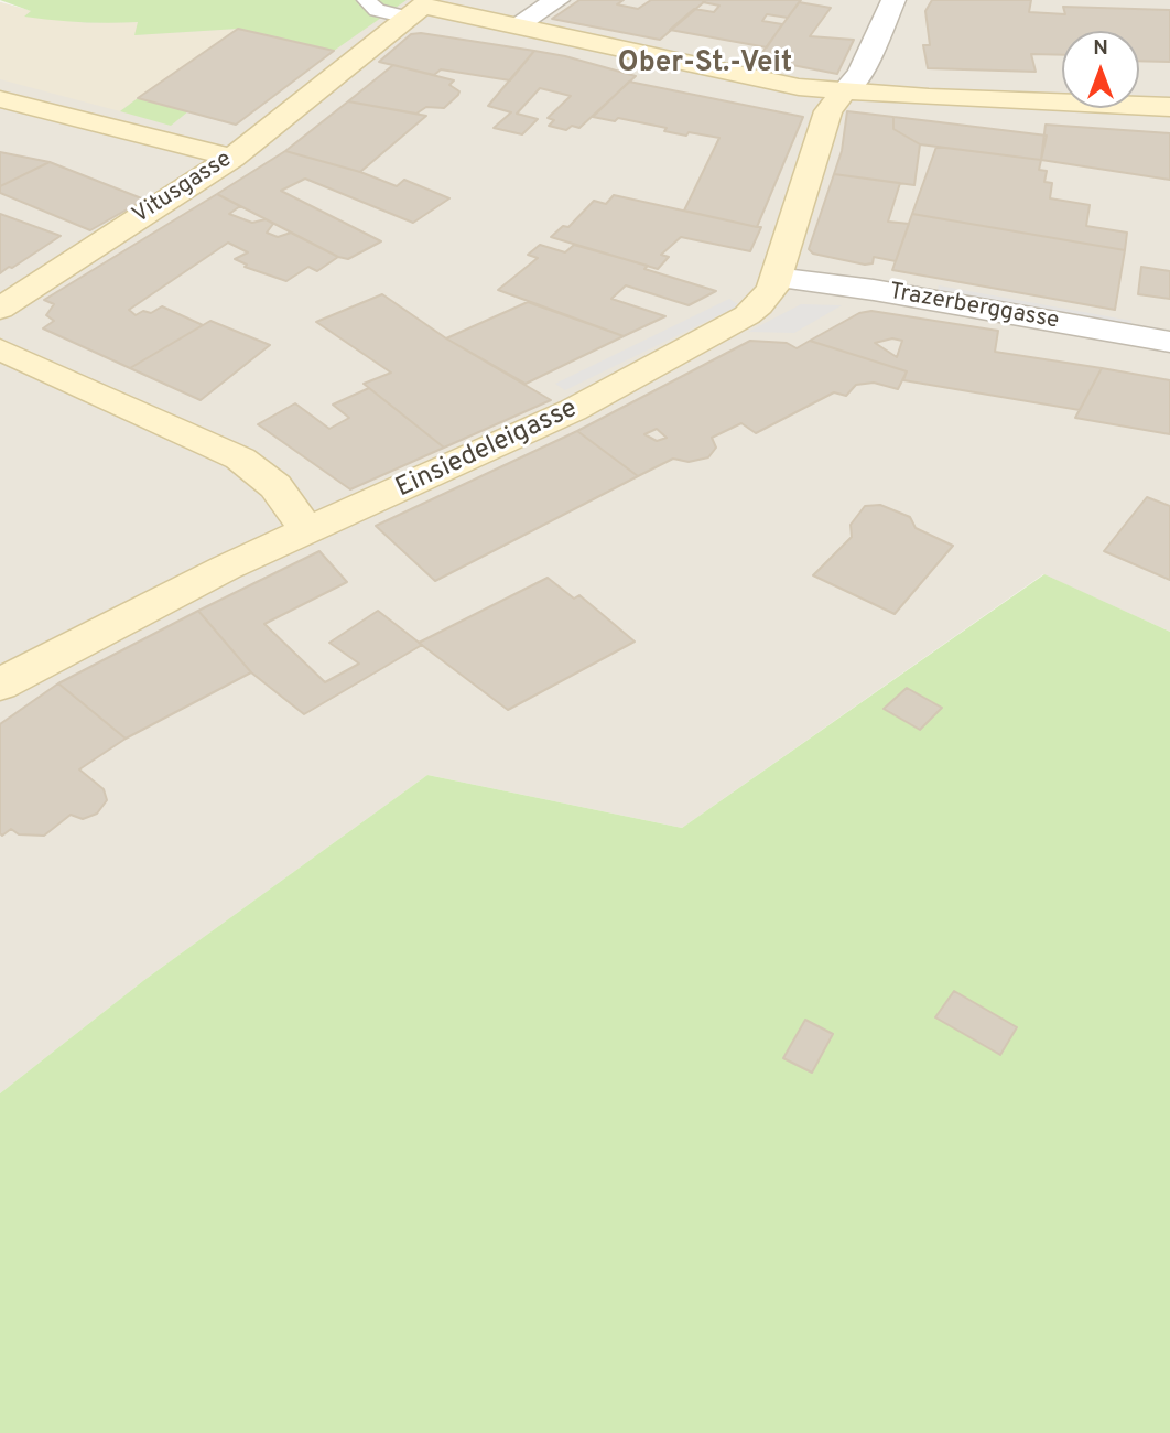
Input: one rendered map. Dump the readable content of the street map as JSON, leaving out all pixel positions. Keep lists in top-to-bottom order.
{
  "streets": {
    "street": ["Vitusgasse", "Trazerberggasse", "Einsiedeleigasse"]
  },
  "crossings": [
    ["Trazerberggasse", "Einsiedeleigasse"]
  ],
  "districts": ["Ober-St.-Veit"],
  "north": "top"
}
